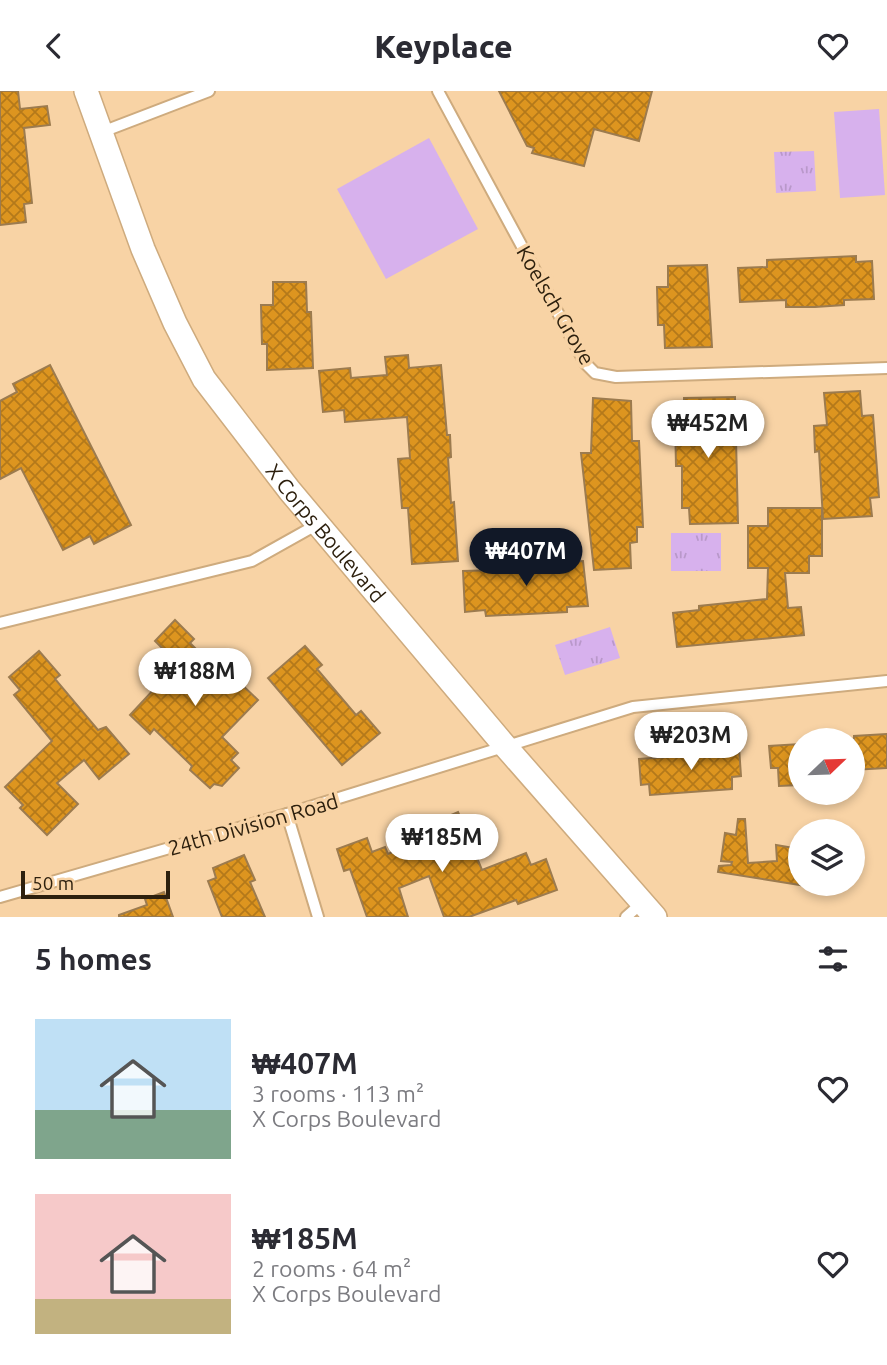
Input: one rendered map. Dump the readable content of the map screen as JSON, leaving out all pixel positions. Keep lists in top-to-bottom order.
{
  "streets": {
    "street": ["X Corps Boulevard"],
    "lane": ["Koelsch Grove", "24th Division Road"]
  },
  "crossings": [
    ["X Corps Boulevard", "24th Division Road"]
  ],
  "scale_bar": "50 m",
  "north": "top right",
  "page": {
    "header": "Keyplace",
    "price": [
      "₩452M",
      "₩407M",
      "₩188M",
      "₩203M",
      "₩185M"
    ],
    "scale": "50 m",
    "heading": "5 homes",
    "list": [
      {
        "name": "₩407M",
        "note": "3 rooms · 113 m² · X Corps Boulevard"
      },
      {
        "name": "₩185M",
        "note": "2 rooms · 64 m² · X Corps Boulevard"
      }
    ]
  }
}
